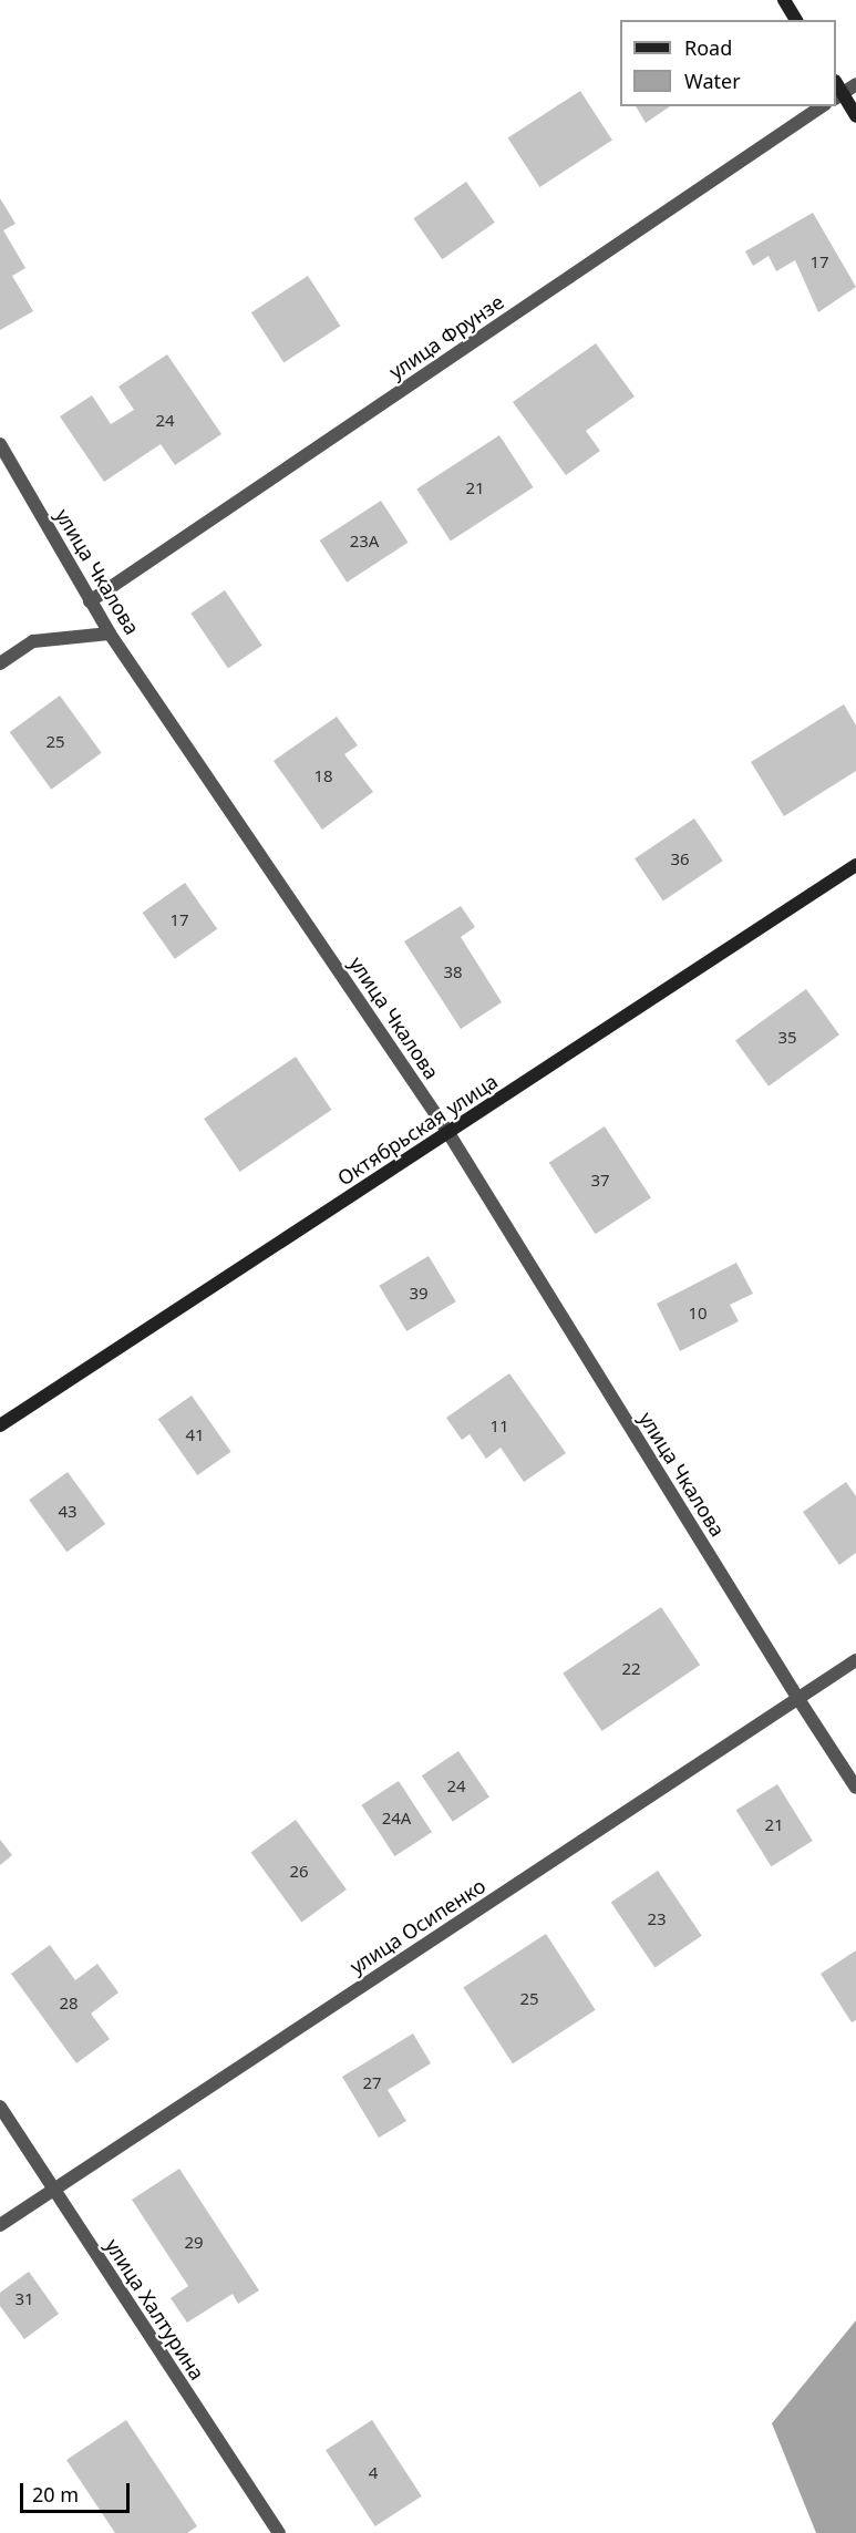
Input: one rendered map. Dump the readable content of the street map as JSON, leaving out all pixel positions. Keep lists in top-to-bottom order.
{
  "streets": {
    "street": [
      "улица Фрунзе",
      "улица Чкалова",
      "Октябрьская улица",
      "улица Осипенко",
      "улица Халтурина"
    ]
  },
  "crossings": [
    ["улица Фрунзе", "улица Чкалова"],
    ["улица Чкалова", "Октябрьская улица"],
    ["улица Чкалова", "улица Осипенко"],
    ["улица Осипенко", "улица Халтурина"]
  ],
  "house_numbers": [
    "17",
    "24",
    "21",
    "23А",
    "25",
    "18",
    "36",
    "17",
    "38",
    "35",
    "37",
    "39",
    "10",
    "11",
    "41",
    "43",
    "22",
    "24",
    "24А",
    "21",
    "26",
    "23",
    "25",
    "28",
    "27",
    "29",
    "31",
    "4"
  ],
  "legend": ["Road", "Water"],
  "scale_bar": "20 m"
}
